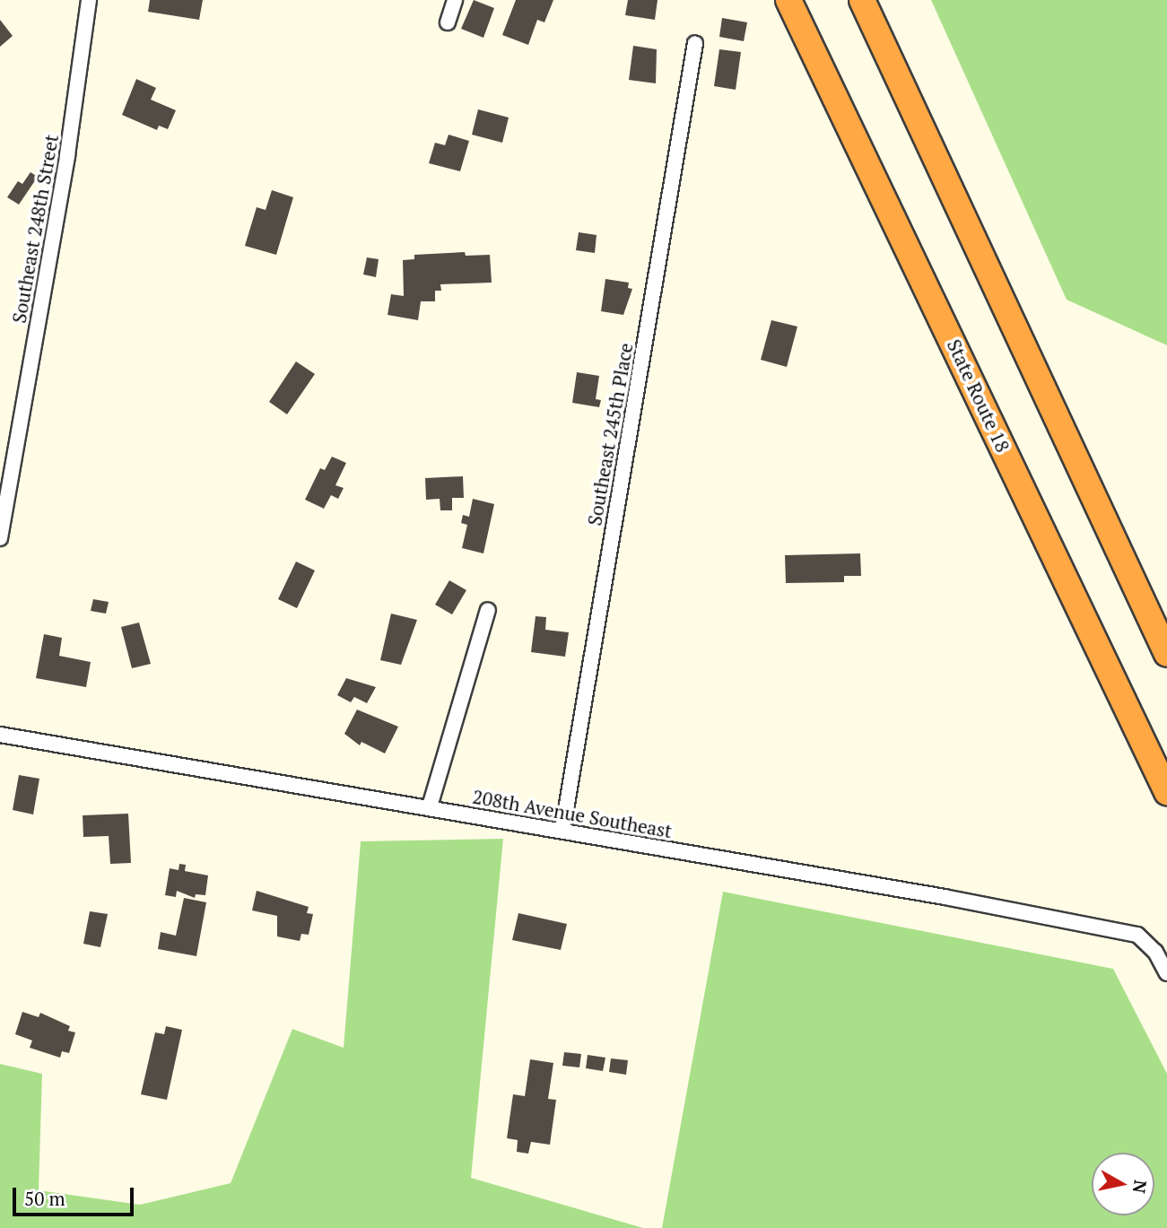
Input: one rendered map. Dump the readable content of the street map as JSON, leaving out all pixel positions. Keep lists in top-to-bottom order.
{
  "streets": {
    "highway": ["State Route 18"],
    "street": ["Southeast 248th Street", "Southeast 245th Place", "208th Avenue Southeast"]
  },
  "crossings": [
    ["Southeast 245th Place", "208th Avenue Southeast"]
  ],
  "scale_bar": "50 m",
  "north": "right"
}
